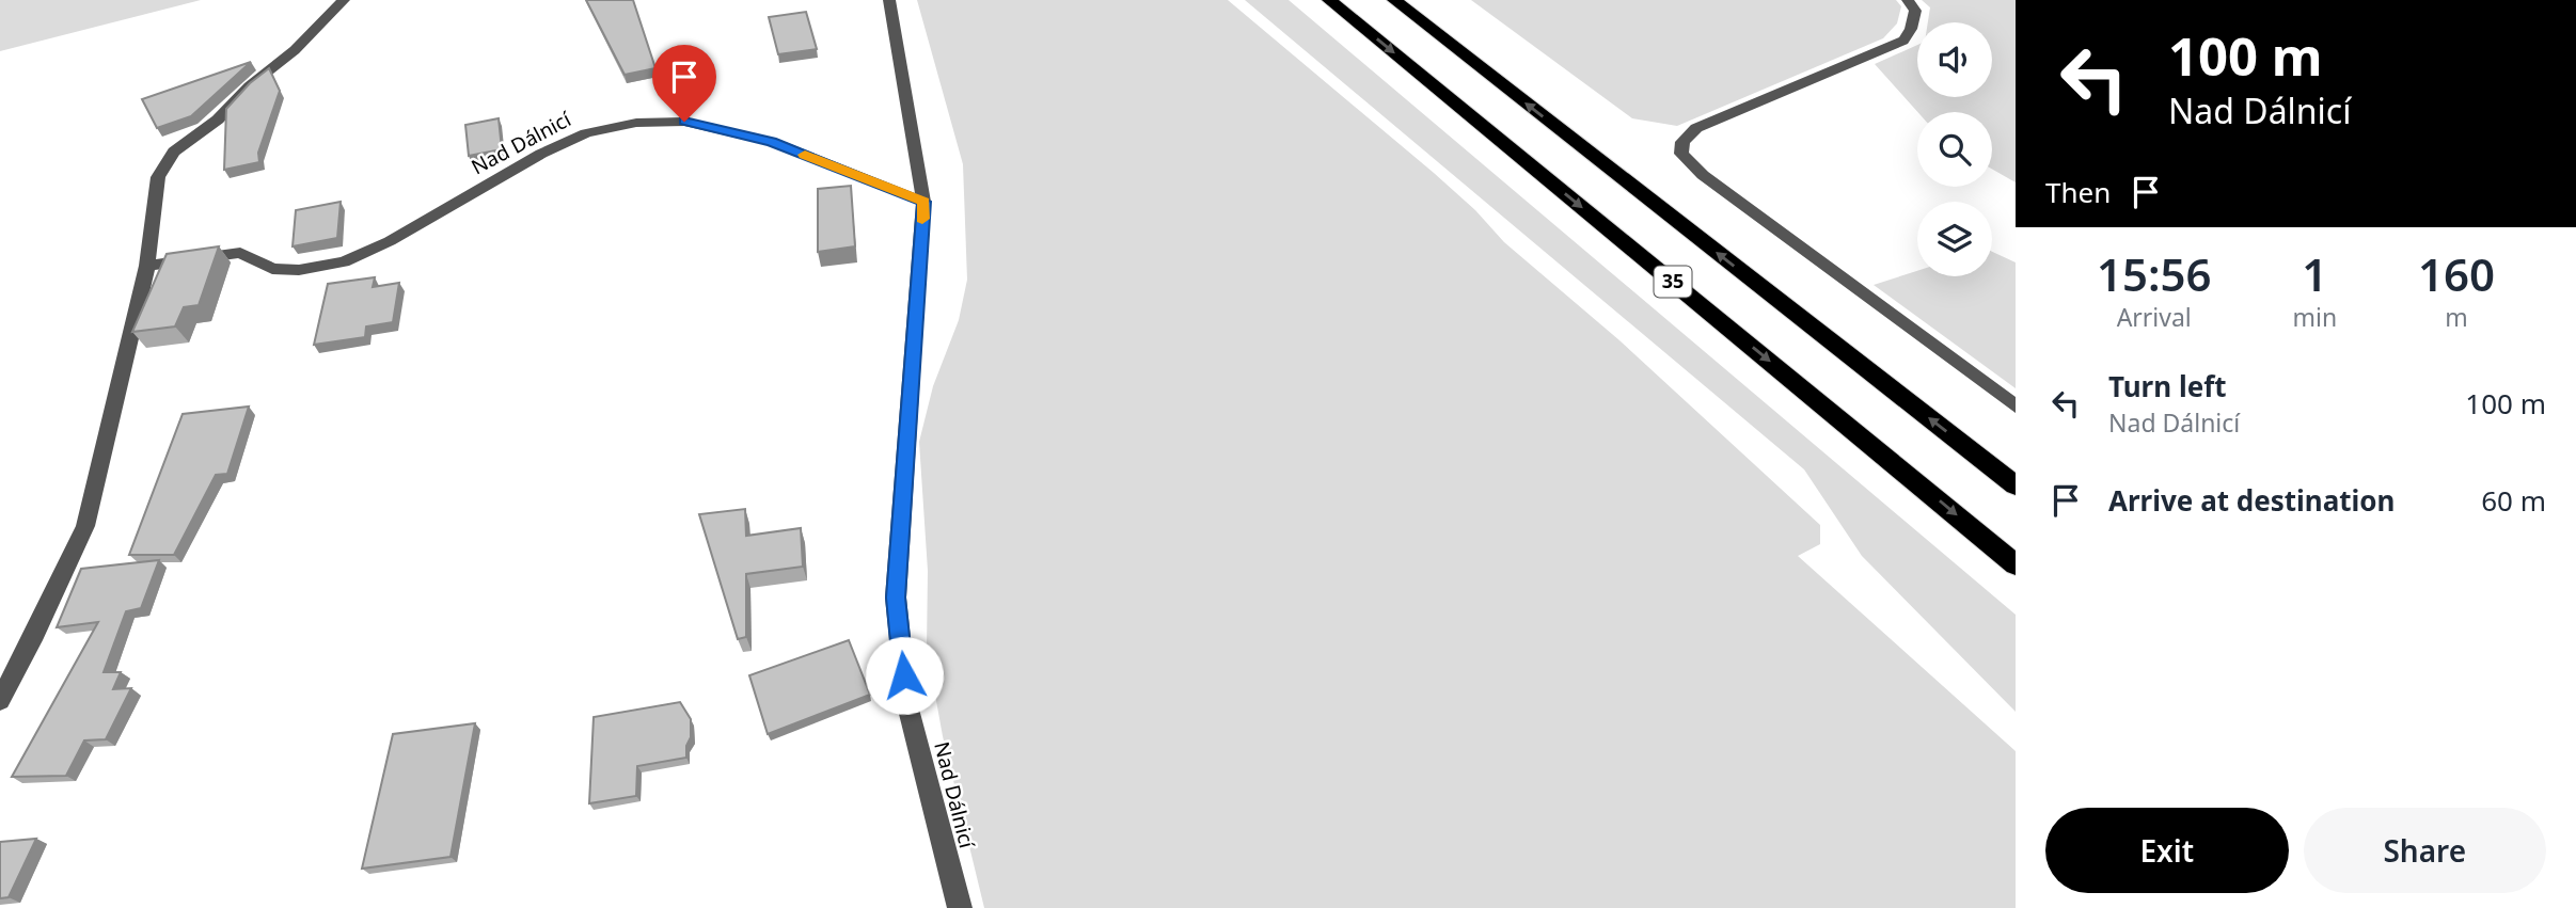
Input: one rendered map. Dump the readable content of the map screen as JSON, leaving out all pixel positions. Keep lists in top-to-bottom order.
{
  "streets": {
    "highway": ["35"],
    "street": ["Nad Dálnicí"]
  },
  "page": {
    "turn": ["100 m", "Nad Dálnicí"],
    "then": "Then",
    "eta": [
      "15:56",
      "Arrival",
      "1",
      "min",
      "160",
      "m"
    ],
    "list": [
      {
        "name": "Turn left",
        "note": "Nad Dálnicí",
        "value": "100 m"
      },
      {
        "name": "Arrive at destination",
        "value": "60 m"
      }
    ],
    "buttons": ["Exit", "Share"]
  }
}
